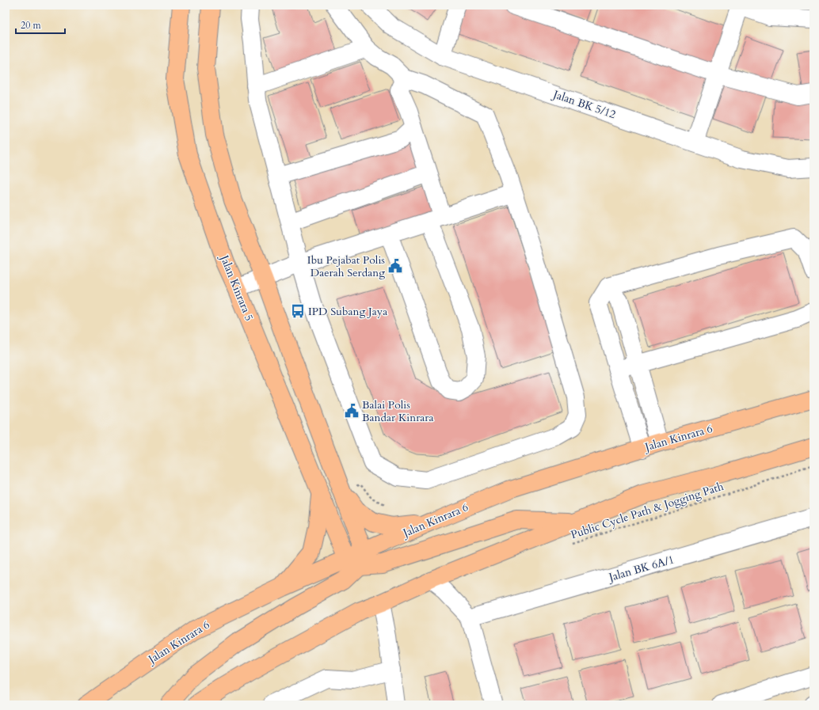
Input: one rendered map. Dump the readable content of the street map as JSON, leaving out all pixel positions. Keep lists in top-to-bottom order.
{
  "streets": {
    "main road": ["Jalan Kinrara 5", "Jalan Kinrara 6"],
    "street": ["Jalan BK 5/12", "Jalan BK 6A/1"],
    "path": ["Public Cycle Path & Jogging Path"]
  },
  "crossings": [
    ["Jalan Kinrara 5", "Jalan Kinrara 6"]
  ],
  "places": {
    "public building": ["Ibu Pejabat Polis Daerah Serdang", "Balai Polis Bandar Kinrara"],
    "bus stop": ["IPD Subang Jaya"]
  },
  "scale_bar": "20 m"
}
